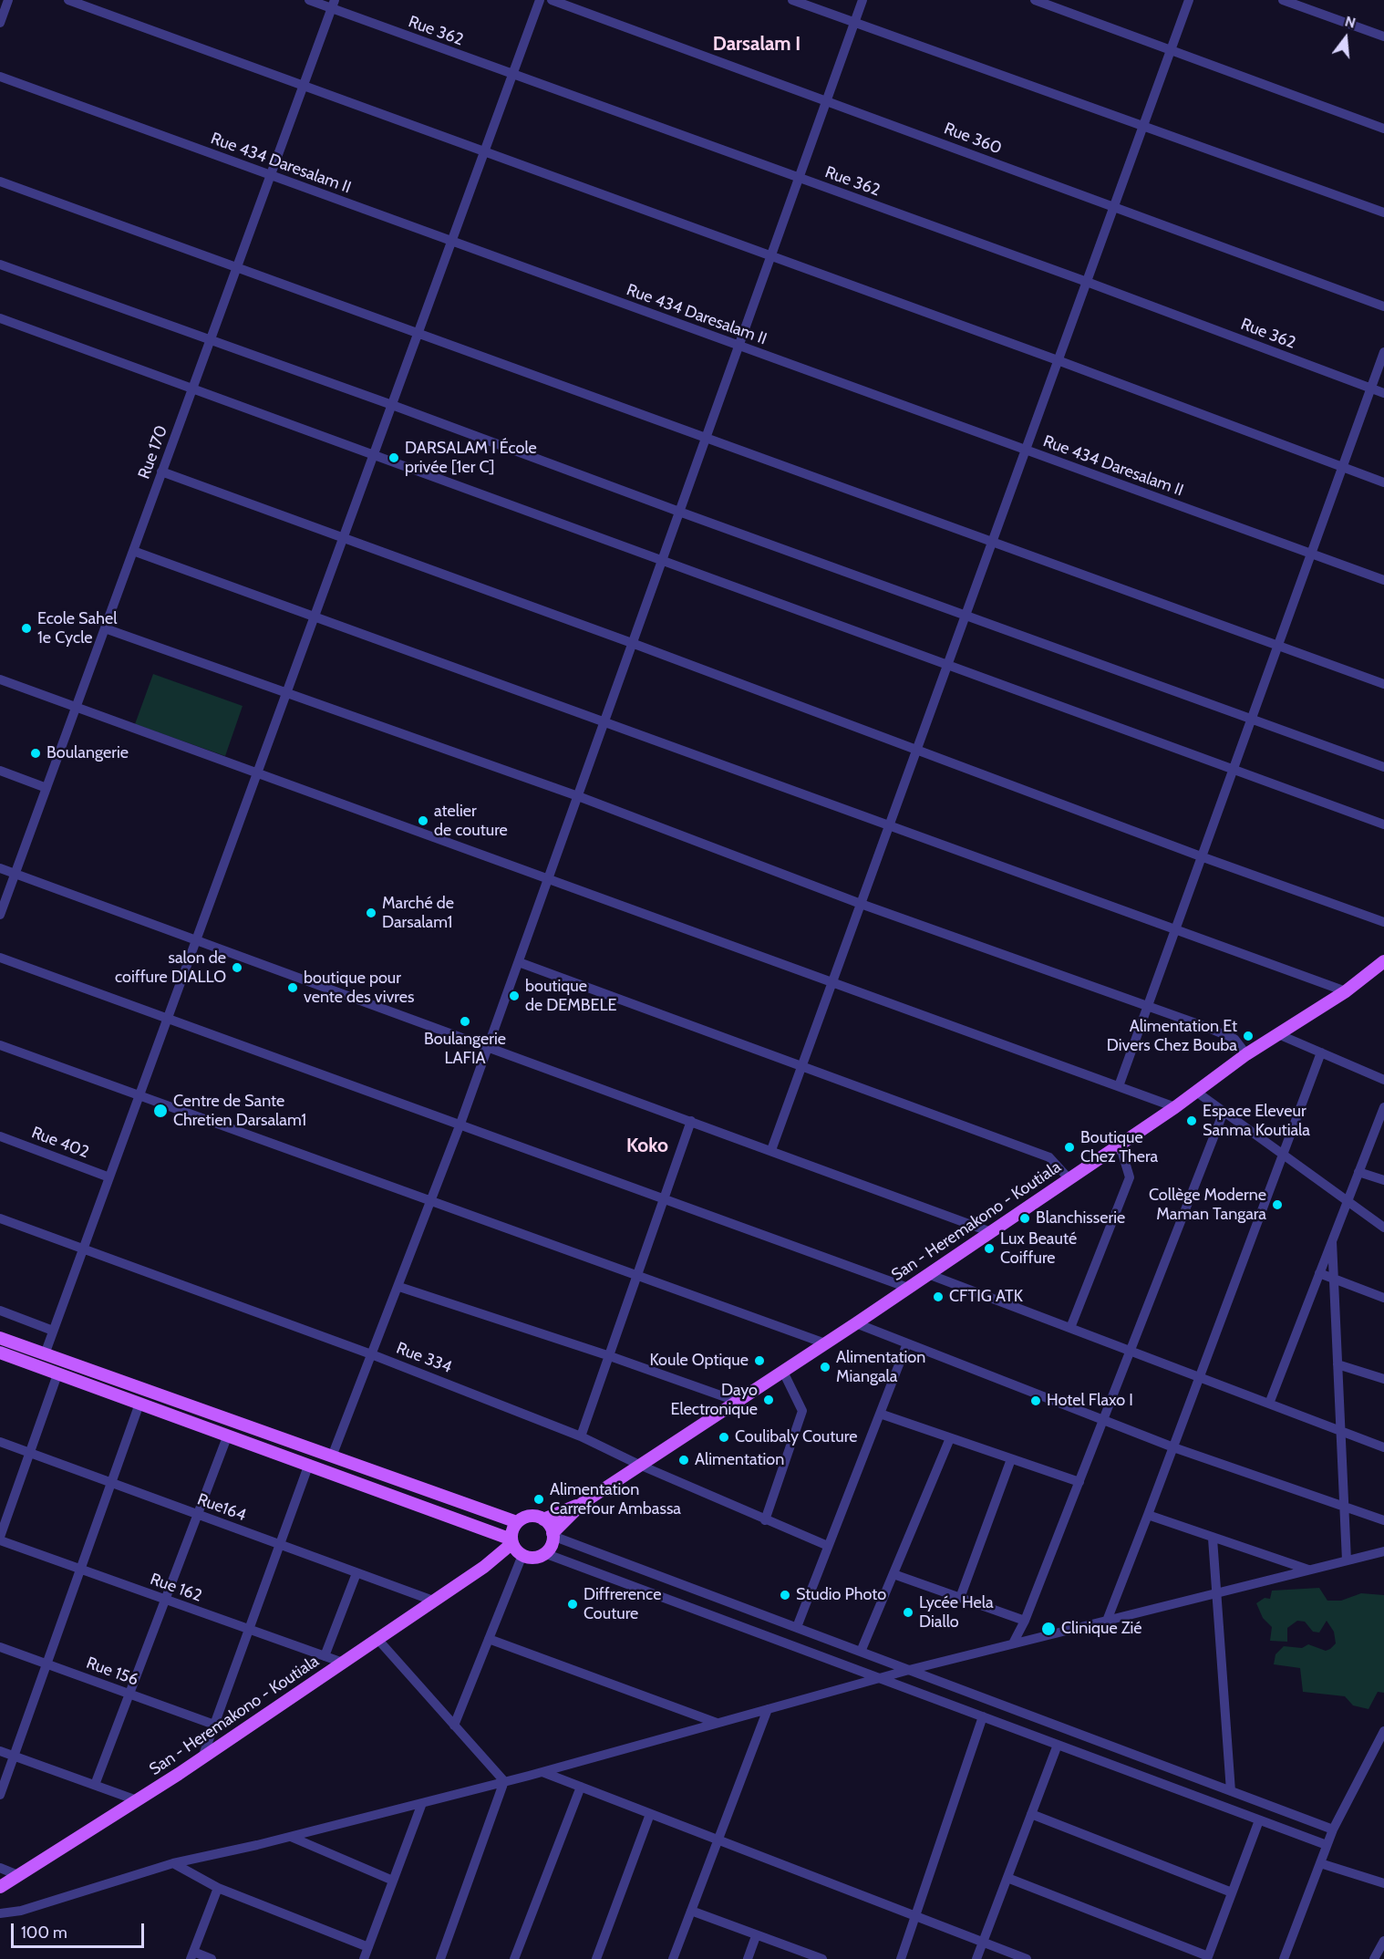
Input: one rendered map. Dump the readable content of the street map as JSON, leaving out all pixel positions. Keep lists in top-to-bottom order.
{
  "streets": {
    "main road": ["San - Heremakono - Koutiala"],
    "street": [
      "Rue 362",
      "Rue 360",
      "Rue 434 Daresalam II",
      "Rue 170",
      "Rue 402",
      "Rue 334",
      "Rue164",
      "Rue 162",
      "Rue 156"
    ]
  },
  "crossings": [
    ["Rue 362", "Rue 170"],
    ["Rue 434 Daresalam II", "Rue 170"],
    ["San - Heremakono - Koutiala", "Rue 334"],
    ["San - Heremakono - Koutiala", "Rue164"],
    ["San - Heremakono - Koutiala", "Rue 162"]
  ],
  "districts": ["Darsalam I", "Koko"],
  "places": [
    "DARSALAM I École privée [1er C]",
    "Ecole Sahel 1e Cycle",
    "Boulangerie",
    "atelier de couture",
    "Marché de Darsalam1",
    "salon de coiffure DIALLO",
    "boutique pour vente des vivres",
    "boutique de DEMBELE",
    "Boulangerie LAFIA",
    "Alimentation Et Divers Chez Bouba",
    "Centre de Sante Chretien Darsalam1",
    "Espace Eleveur Sanma Koutiala",
    "Boutique Chez Thera",
    "Collège Moderne Maman Tangara",
    "Blanchisserie",
    "Lux Beauté Coiffure",
    "CFTIG ATK",
    "Koule Optique",
    "Alimentation Miangala",
    "Dayo Electronique",
    "Hotel Flaxo I",
    "Coulibaly Couture",
    "Alimentation",
    "Alimentation Carrefour Ambassa",
    "Studio Photo",
    "Diffrerence Couture",
    "Lycée Hela Diallo",
    "Clinique Zié"
  ],
  "scale_bar": "100 m",
  "north": "top"
}
